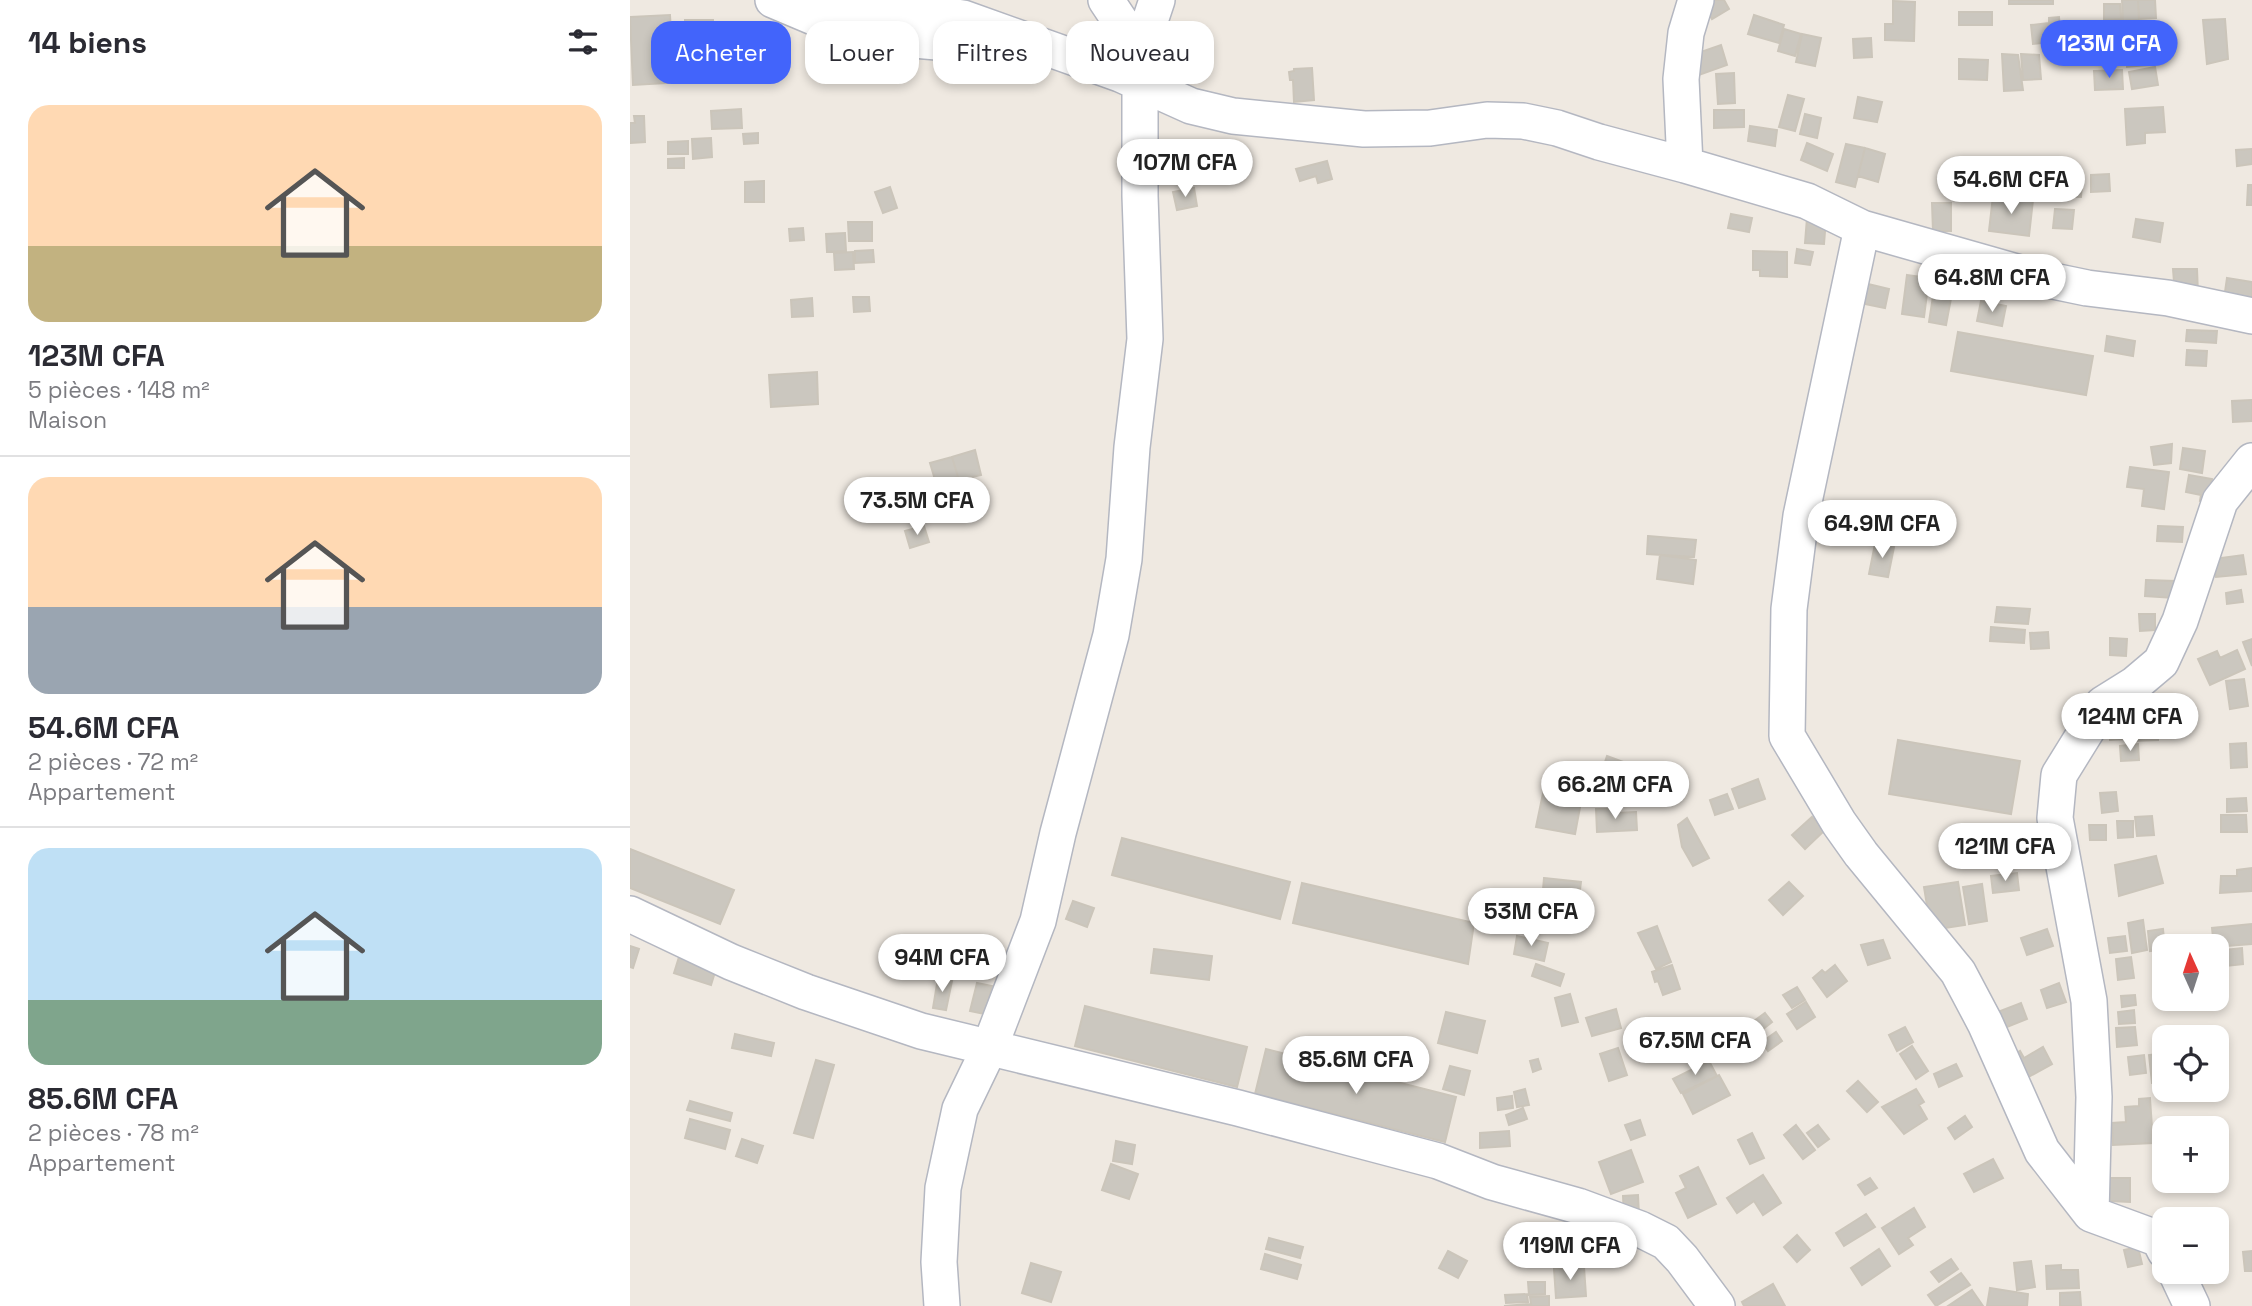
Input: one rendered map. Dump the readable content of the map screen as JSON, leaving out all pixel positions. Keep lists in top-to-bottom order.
{
  "north": "top",
  "page": {
    "heading": "14 biens",
    "price": [
      "123M CFA",
      "107M CFA",
      "54.6M CFA",
      "64.8M CFA",
      "73.5M CFA",
      "64.9M CFA",
      "124M CFA",
      "66.2M CFA",
      "121M CFA",
      "53M CFA",
      "94M CFA",
      "67.5M CFA",
      "85.6M CFA",
      "119M CFA"
    ],
    "chip": [
      "Acheter",
      "Louer",
      "Filtres",
      "Nouveau"
    ],
    "list": [
      {
        "name": "123M CFA",
        "note": "5 pièces · 148 m² · Maison"
      },
      {
        "name": "54.6M CFA",
        "note": "2 pièces · 72 m² · Appartement"
      },
      {
        "name": "85.6M CFA",
        "note": "2 pièces · 78 m² · Appartement"
      }
    ],
    "map_buttons": ["+", "−"]
  }
}
